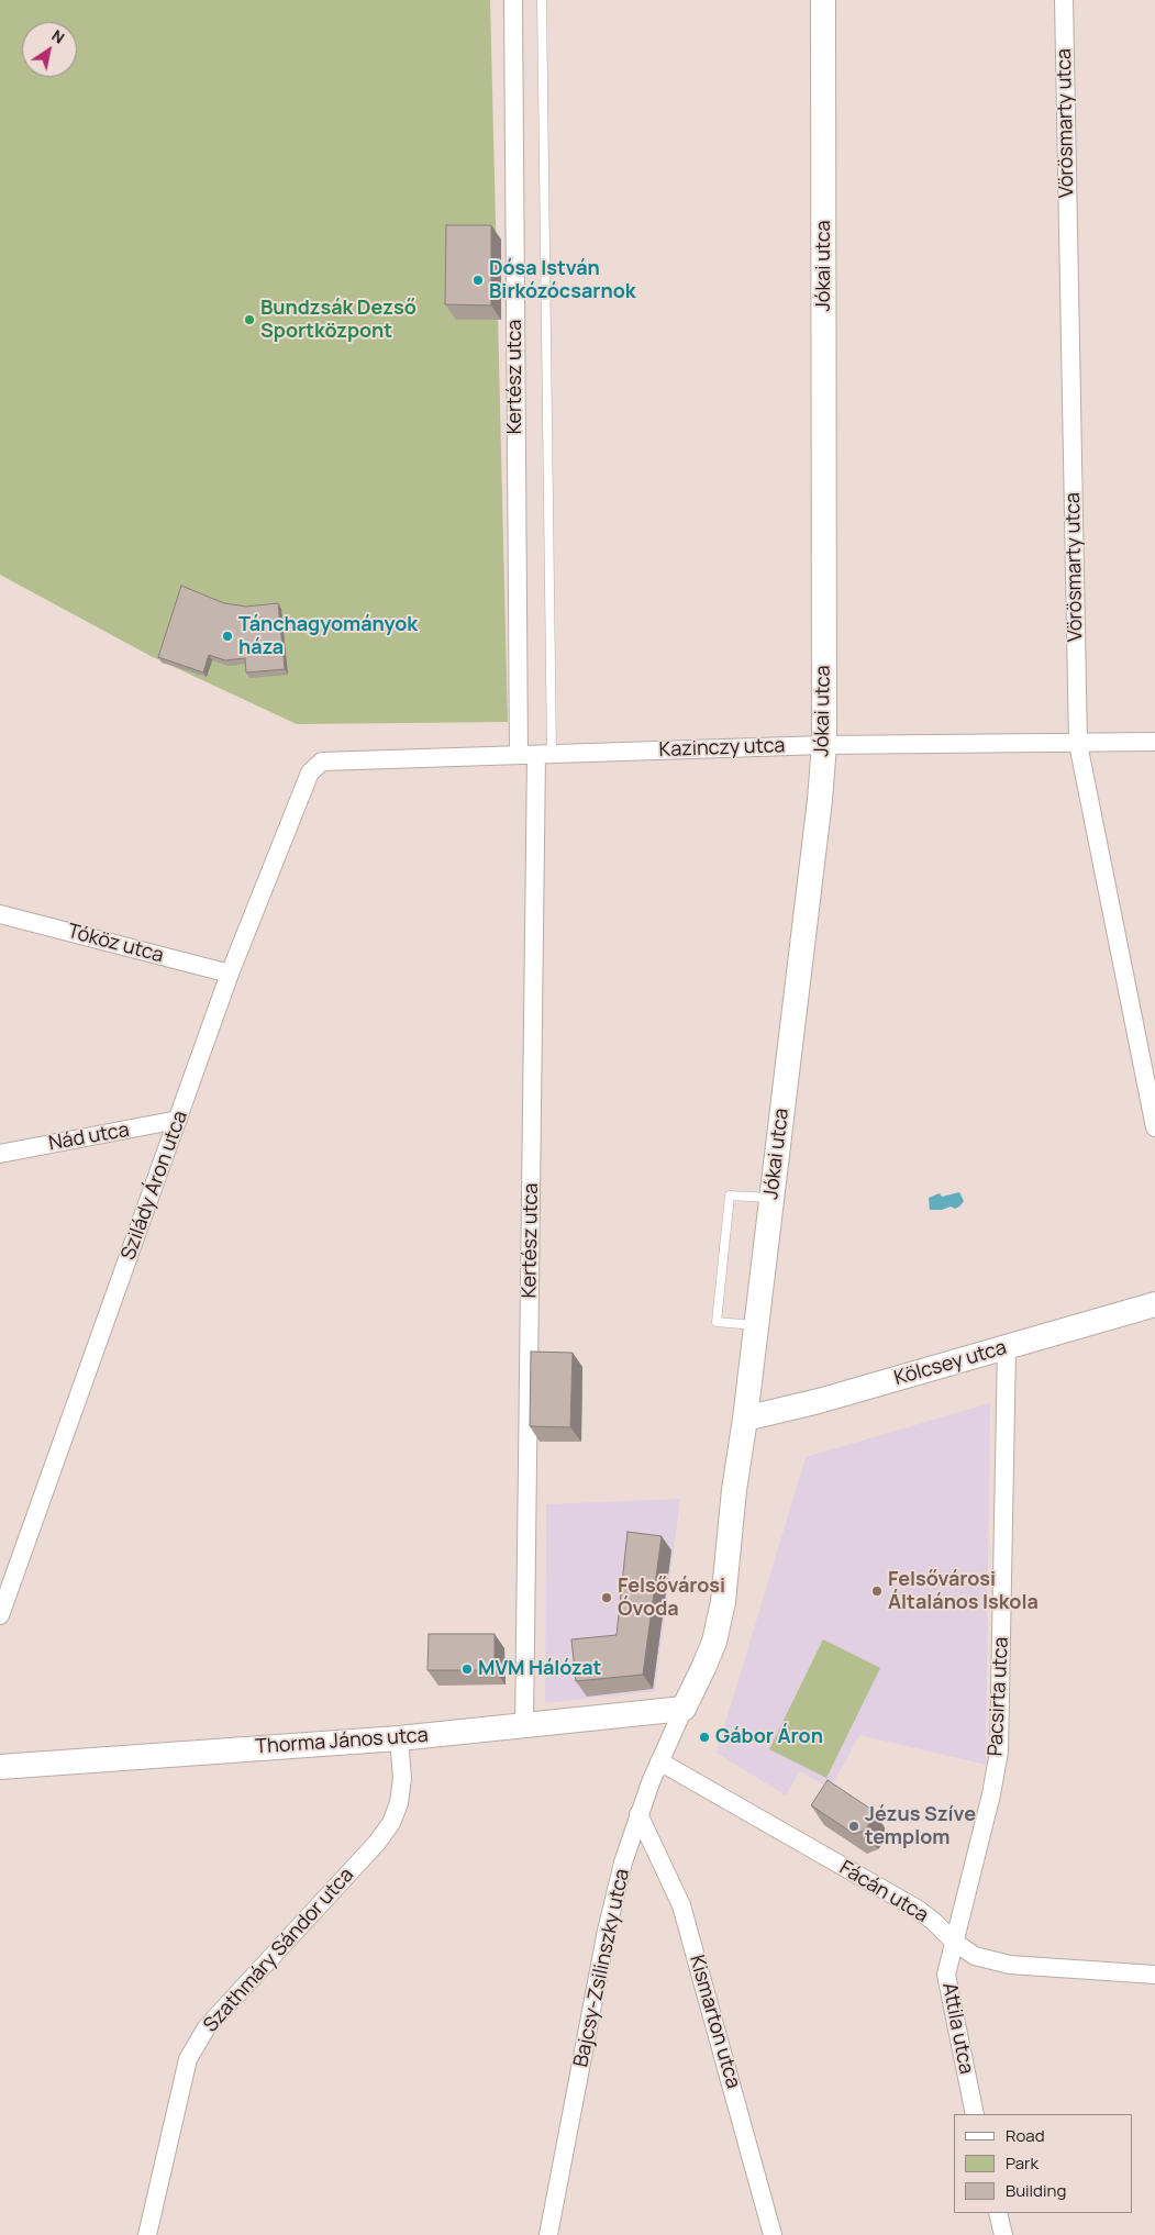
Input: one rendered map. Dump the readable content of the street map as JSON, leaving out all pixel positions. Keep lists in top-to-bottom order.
{
  "streets": {
    "street": [
      "Vörösmarty utca",
      "Jókai utca",
      "Kertész utca",
      "Kazinczy utca",
      "Tóköz utca",
      "Nád utca",
      "Szilády Áron utca",
      "Kölcsey utca",
      "Pacsirta utca",
      "Thorma János utca",
      "Fácán utca",
      "Szathmáry Sándor utca",
      "Bajcsy-Zsilinszky utca",
      "Kismarton utca",
      "Attila utca"
    ]
  },
  "crossings": [
    ["Vörösmarty utca", "Kazinczy utca"],
    ["Jókai utca", "Kazinczy utca"],
    ["Jókai utca", "Kölcsey utca"],
    ["Jókai utca", "Thorma János utca"],
    ["Jókai utca", "Bajcsy-Zsilinszky utca"],
    ["Kertész utca", "Kazinczy utca"],
    ["Kertész utca", "Thorma János utca"],
    ["Kazinczy utca", "Szilády Áron utca"],
    ["Tóköz utca", "Szilády Áron utca"],
    ["Nád utca", "Szilády Áron utca"],
    ["Kölcsey utca", "Pacsirta utca"],
    ["Pacsirta utca", "Fácán utca"],
    ["Pacsirta utca", "Attila utca"],
    ["Thorma János utca", "Szathmáry Sándor utca"],
    ["Thorma János utca", "Bajcsy-Zsilinszky utca"],
    ["Fácán utca", "Bajcsy-Zsilinszky utca"],
    ["Fácán utca", "Attila utca"],
    ["Bajcsy-Zsilinszky utca", "Kismarton utca"]
  ],
  "places": [
    "Dósa István Birkózócsarnok",
    "Bundzsák Dezső Sportközpont",
    "Tánchagyományok háza",
    "Felsővárosi Általános Iskola",
    "Felsővárosi Óvoda",
    "MVM Hálózat",
    "Gábor Áron",
    "Jézus Szíve templom"
  ],
  "legend": ["Road", "Park", "Building"],
  "north": "top right"
}
